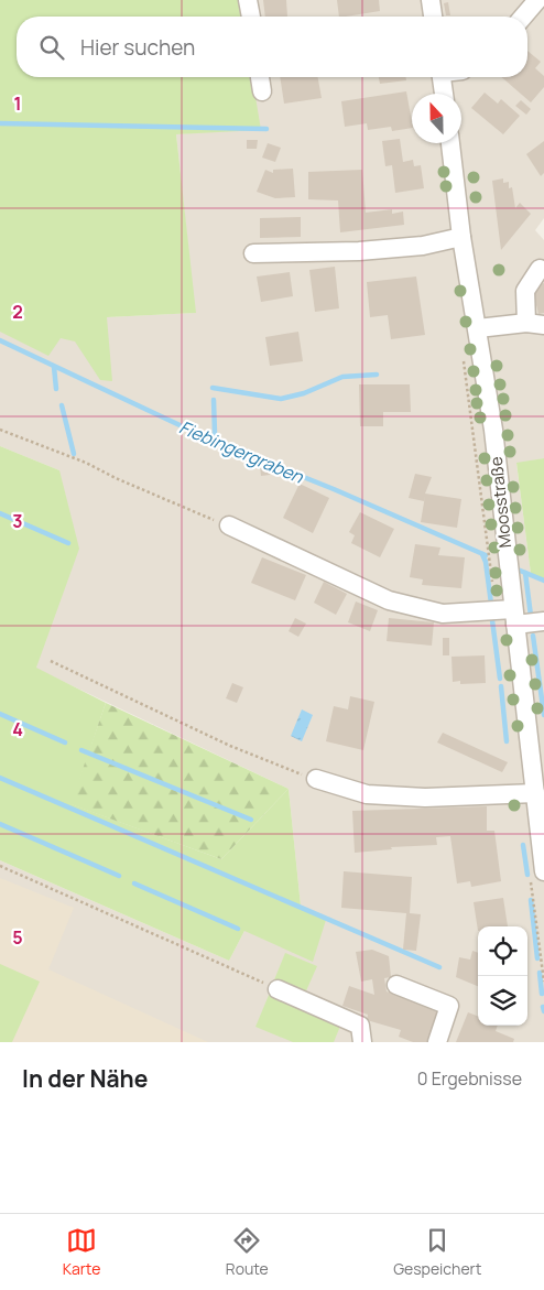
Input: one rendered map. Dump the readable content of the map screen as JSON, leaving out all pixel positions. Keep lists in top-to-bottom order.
{
  "streets": {
    "street": ["Moosstraße"]
  },
  "water": ["Fiebingergraben"],
  "north": "top",
  "page": {
    "search": "Hier suchen",
    "heading": ["In der Nähe", "0 Ergebnisse"],
    "nav": ["Karte", "Route", "Gespeichert"]
  },
  "grid": {
    "rows": [
      "1",
      "2",
      "3",
      "4",
      "5"
    ]
  }
}
